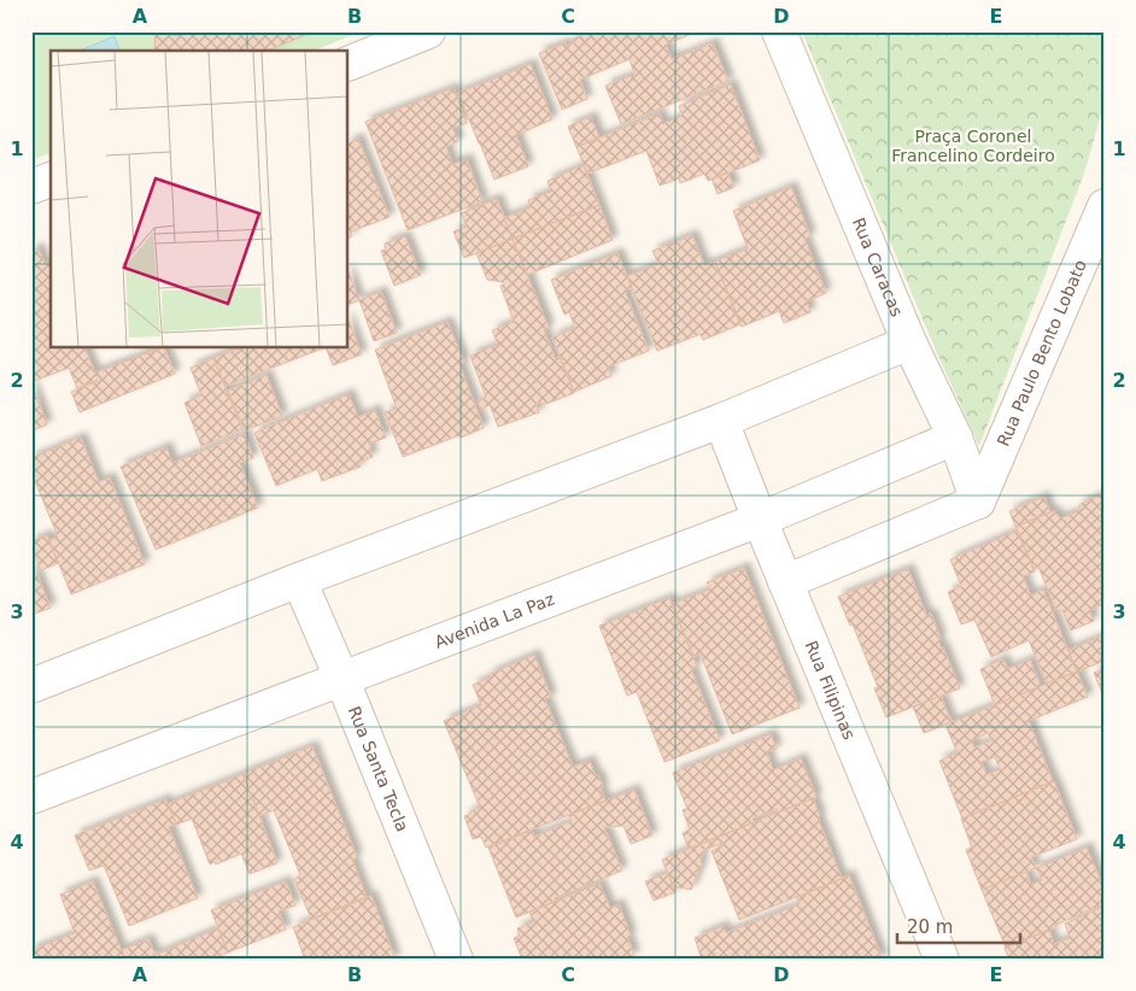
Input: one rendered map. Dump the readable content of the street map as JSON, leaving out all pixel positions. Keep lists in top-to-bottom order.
{
  "streets": {
    "street": [
      "Rua Caracas",
      "Rua Paulo Bento Lobato",
      "Avenida La Paz",
      "Rua Filipinas",
      "Rua Santa Tecla"
    ]
  },
  "crossings": [
    ["Rua Caracas", "Rua Paulo Bento Lobato"],
    ["Rua Caracas", "Avenida La Paz"],
    ["Avenida La Paz", "Rua Filipinas"],
    ["Avenida La Paz", "Rua Santa Tecla"]
  ],
  "parks": ["Praça Coronel Francelino Cordeiro"],
  "scale_bar": "20 m",
  "grid": {
    "columns": [
      "A",
      "B",
      "C",
      "D",
      "E"
    ],
    "rows": [
      "1",
      "2",
      "3",
      "4"
    ]
  }
}
